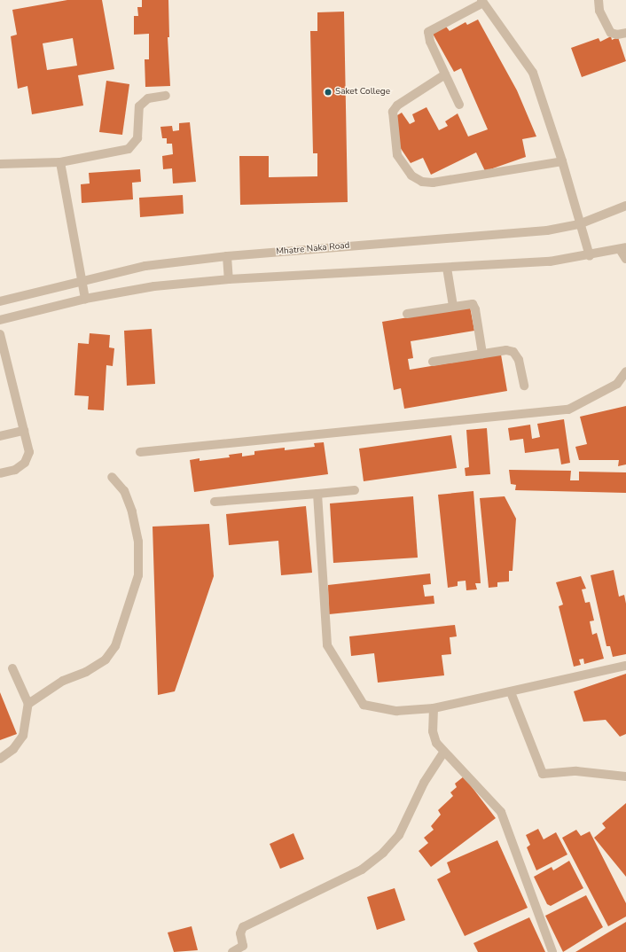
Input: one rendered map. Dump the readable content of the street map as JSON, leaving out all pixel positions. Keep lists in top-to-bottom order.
{
  "streets": {
    "street": ["Mhatre Naka Road"]
  },
  "places": ["Saket College"]
}
